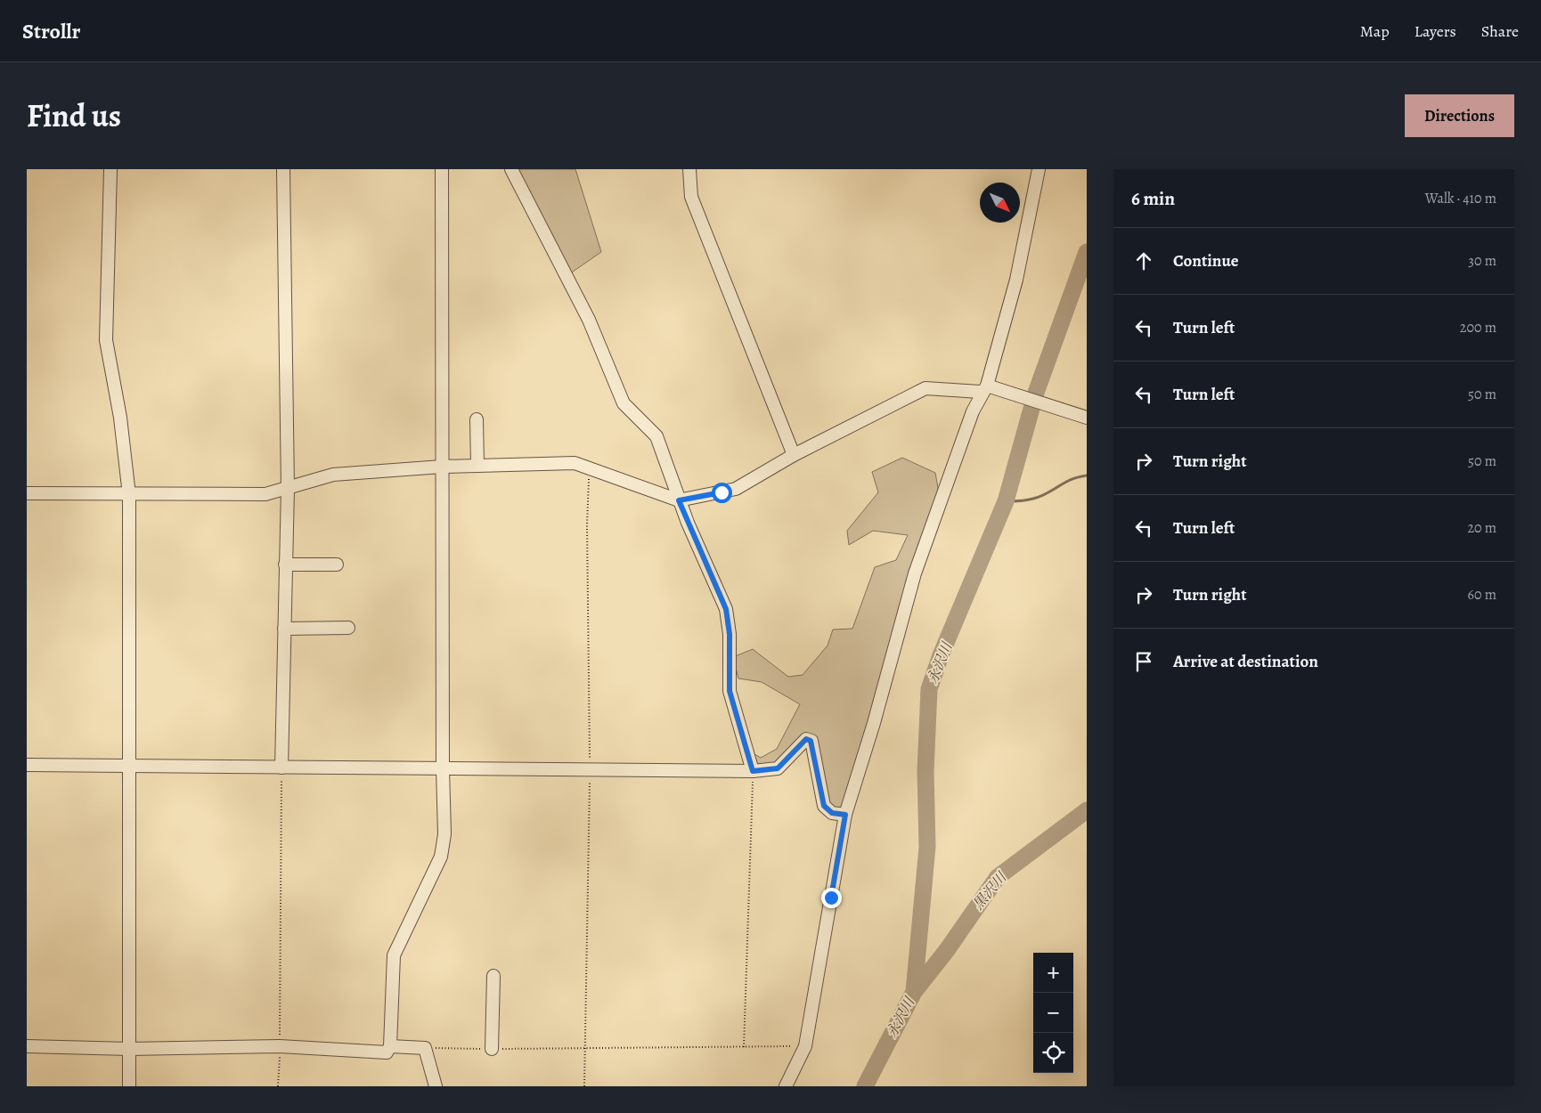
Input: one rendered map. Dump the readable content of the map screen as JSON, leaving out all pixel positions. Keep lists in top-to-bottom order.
{
  "water": ["永沢川", "黒沢川"],
  "north": "bottom right",
  "page": {
    "header": "Strollr",
    "nav": ["Map", "Layers", "Share"],
    "title": "Find us",
    "buttons": "Directions",
    "heading": ["6 min", "Walk · 410 m"],
    "list": [
      ["Continue", "30 m"],
      ["Turn left", "200 m"],
      ["Turn left", "50 m"],
      ["Turn right", "50 m"],
      ["Turn left", "20 m"],
      ["Turn right", "60 m"],
      "Arrive at destination"
    ],
    "map_buttons": ["+", "−"]
  }
}
